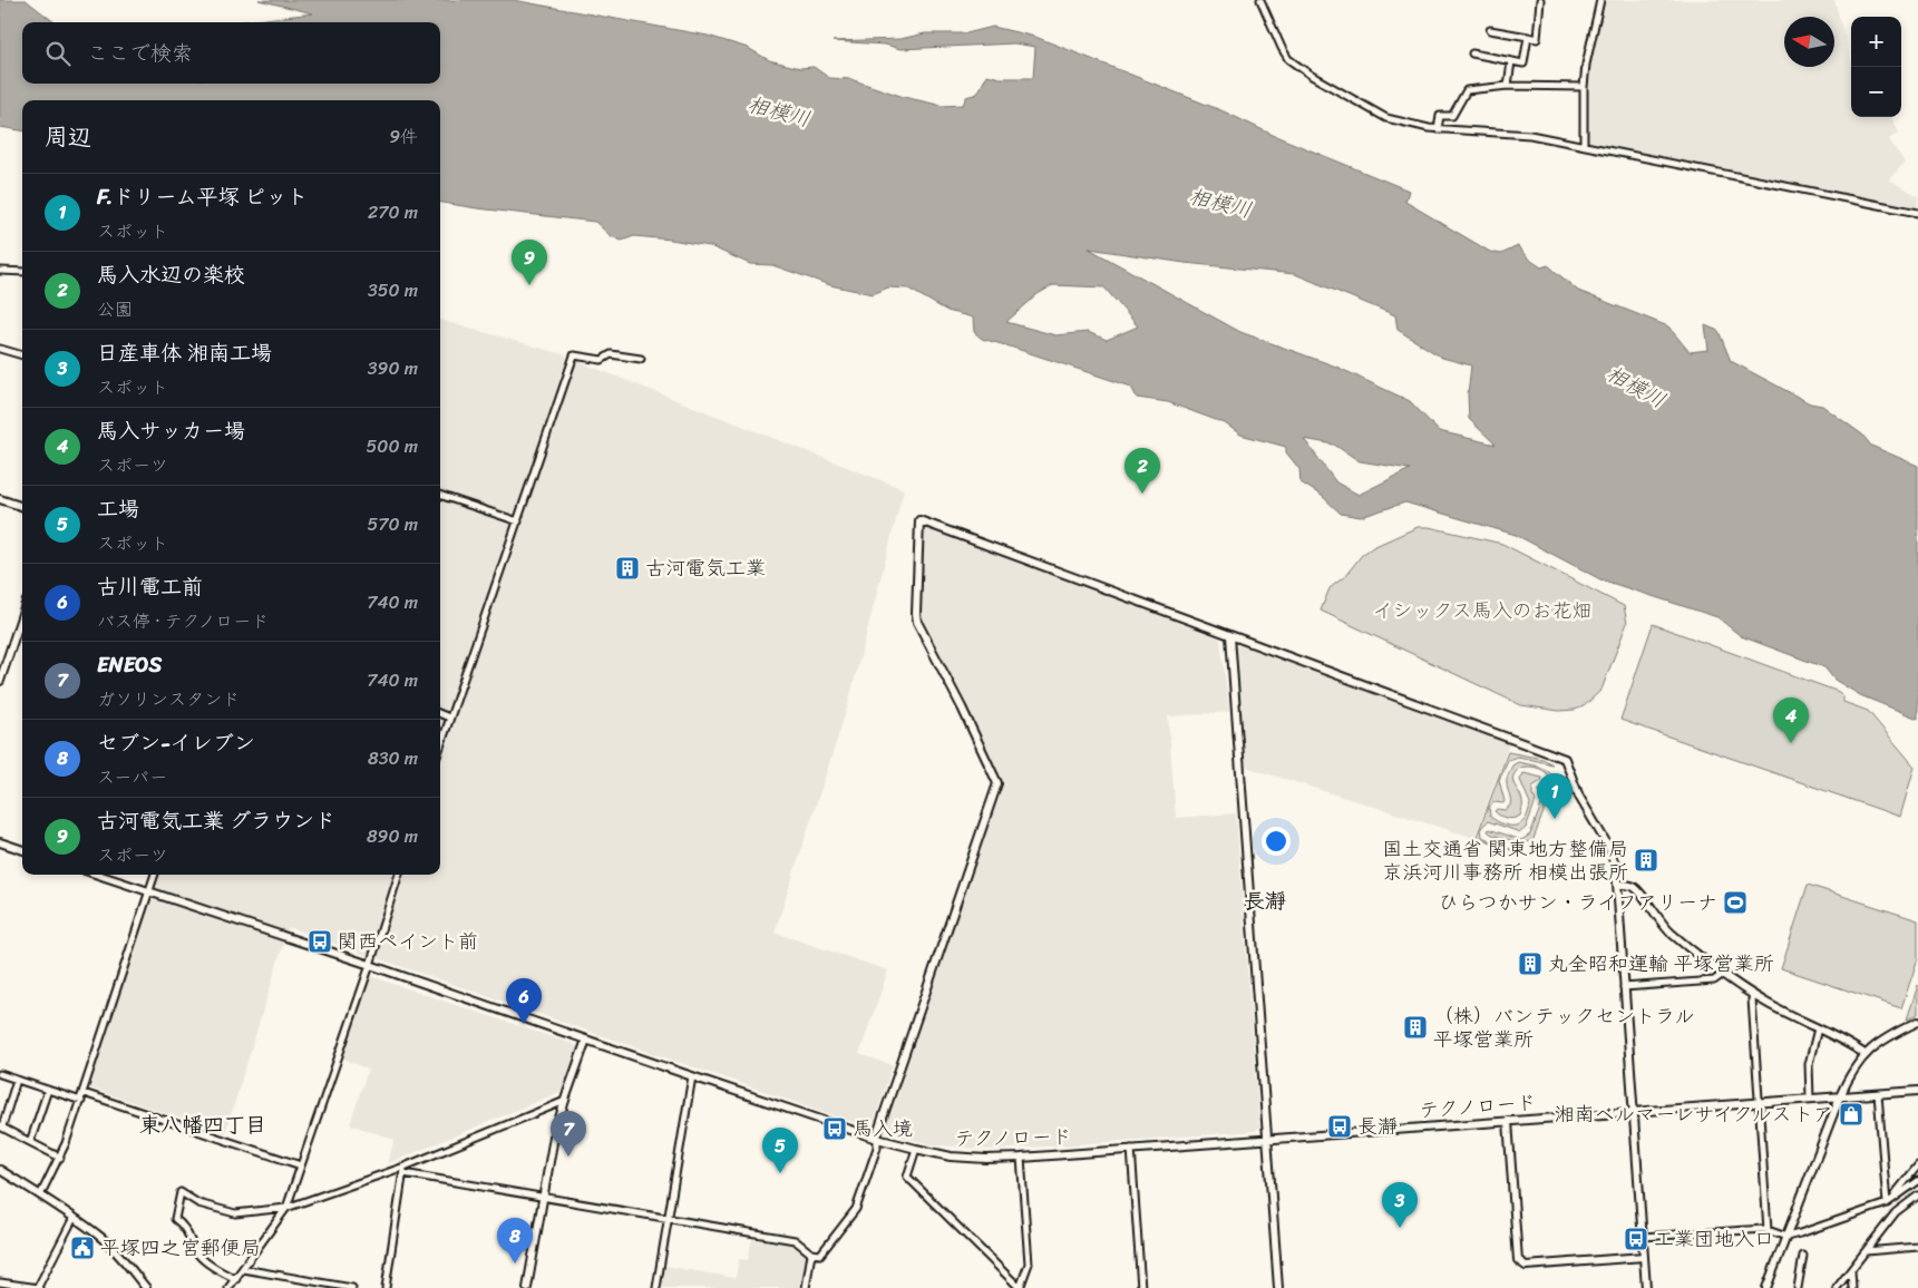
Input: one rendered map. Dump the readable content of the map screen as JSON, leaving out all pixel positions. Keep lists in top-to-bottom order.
{
  "streets": {
    "street": ["テクノロード"]
  },
  "districts": ["長瀞", "東八幡四丁目"],
  "water": ["相模川"],
  "parks": ["イシックス馬入のお花畑"],
  "places": {
    "building": [
      "古河電気工業",
      "国土交通省 関東地方整備局 京浜河川事務所 相模出張所",
      "丸全昭和運輸 平塚営業所",
      "（株）バンテックセントラル 平塚営業所"
    ],
    "sports": ["ひらつかサン・ライフアリーナ"],
    "bus stop": [
      "関西ペイント前",
      "長瀞",
      "馬入境",
      "工業団地入口"
    ],
    "shop": ["湘南ベルマーレサイクルストア"],
    "public building": ["平塚四之宮郵便局"]
  },
  "north": "left",
  "page": {
    "map_buttons": ["+", "−"],
    "search": "ここで検索",
    "heading": ["周辺", "9件"],
    "list": [
      {
        "mark": "1",
        "name": "F.ドリーム平塚 ピット",
        "note": "スポット",
        "value": "270 m"
      },
      {
        "mark": "2",
        "name": "馬入水辺の楽校",
        "note": "公園",
        "value": "350 m"
      },
      {
        "mark": "3",
        "name": "日産車体 湘南工場",
        "note": "スポット",
        "value": "390 m"
      },
      {
        "mark": "4",
        "name": "馬入サッカー場",
        "note": "スポーツ",
        "value": "500 m"
      },
      {
        "mark": "5",
        "name": "工場",
        "note": "スポット",
        "value": "570 m"
      },
      {
        "mark": "6",
        "name": "古川電工前",
        "note": "バス停 · テクノロード",
        "value": "740 m"
      },
      {
        "mark": "7",
        "name": "ENEOS",
        "note": "ガソリンスタンド",
        "value": "740 m"
      },
      {
        "mark": "8",
        "name": "セブン-イレブン",
        "note": "スーパー",
        "value": "830 m"
      },
      {
        "mark": "9",
        "name": "古河電気工業 グラウンド",
        "note": "スポーツ",
        "value": "890 m"
      }
    ],
    "pins": [
      "9",
      "2",
      "4",
      "1",
      "6",
      "7",
      "5",
      "3",
      "8"
    ]
  }
}
